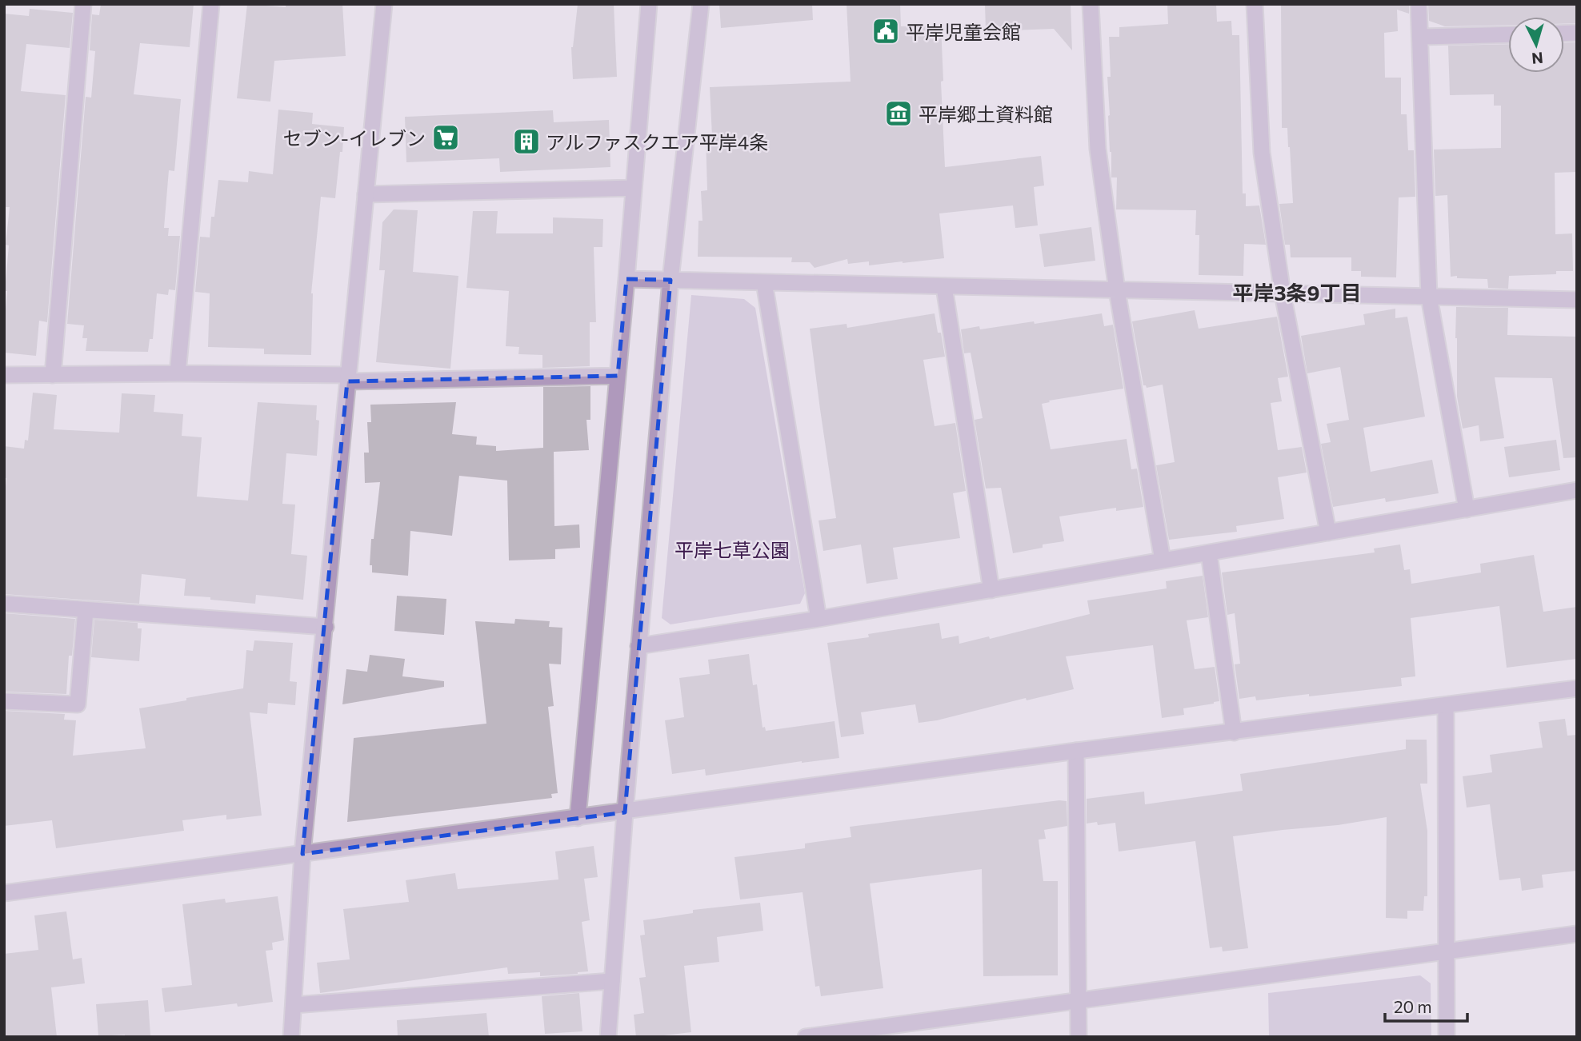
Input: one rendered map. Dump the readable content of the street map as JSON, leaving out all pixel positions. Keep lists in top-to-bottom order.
{
  "districts": ["平岸3条9丁目"],
  "parks": ["平岸七草公園"],
  "places": {
    "public building": ["平岸児童会館"],
    "museum": ["平岸郷土資料館"],
    "supermarket": ["セブン-イレブン"],
    "building": ["アルファスクエア平岸4条"]
  },
  "scale_bar": "20 m",
  "north": "bottom"
}
